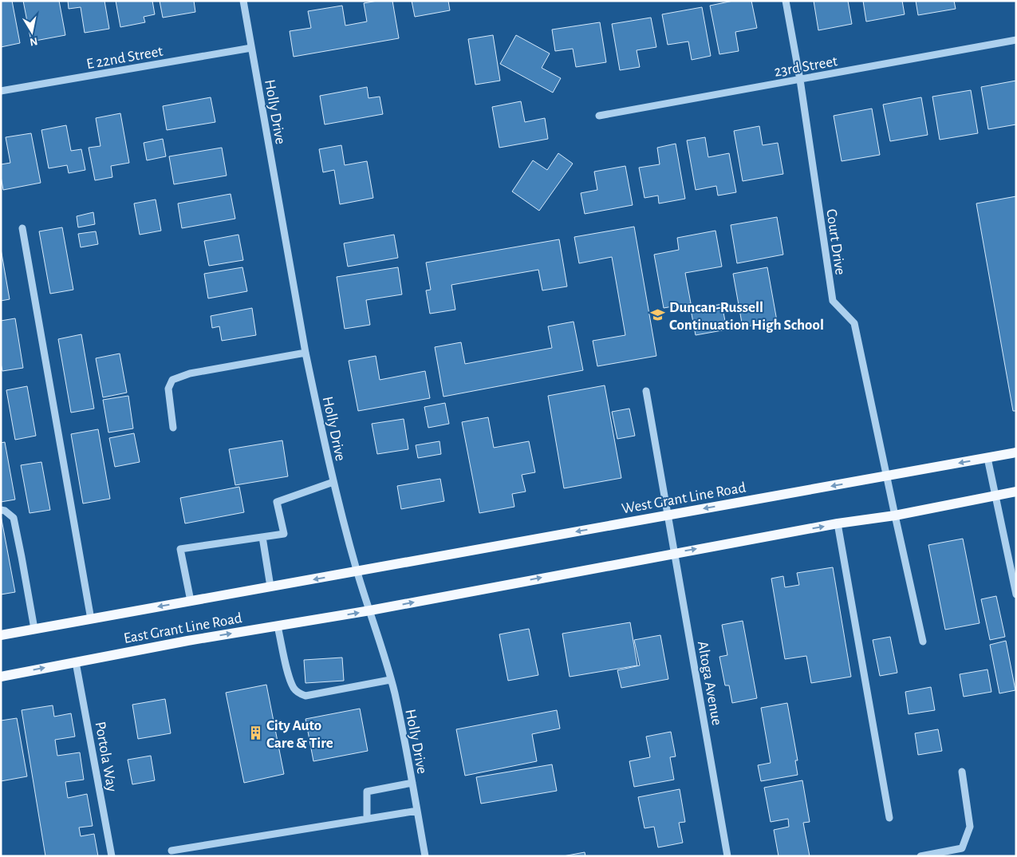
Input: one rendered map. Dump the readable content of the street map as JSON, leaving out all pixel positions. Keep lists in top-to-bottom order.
{
  "streets": {
    "main road": ["West Grant Line Road", "East Grant Line Road"],
    "street": [
      "E 22nd Street",
      "23rd Street",
      "Holly Drive",
      "Court Drive",
      "Altoga Avenue",
      "Portola Way"
    ]
  },
  "crossings": [
    ["E 22nd Street", "Holly Drive"],
    ["23rd Street", "Court Drive"],
    ["Holly Drive", "West Grant Line Road"],
    ["Holly Drive", "East Grant Line Road"],
    ["Court Drive", "West Grant Line Road"],
    ["West Grant Line Road", "East Grant Line Road"],
    ["West Grant Line Road", "Altoga Avenue"],
    ["East Grant Line Road", "Portola Way"]
  ],
  "places": {
    "school or university": ["Duncan-Russell Continuation High School"],
    "building": ["City Auto Care & Tire"]
  },
  "north": "bottom"
}
